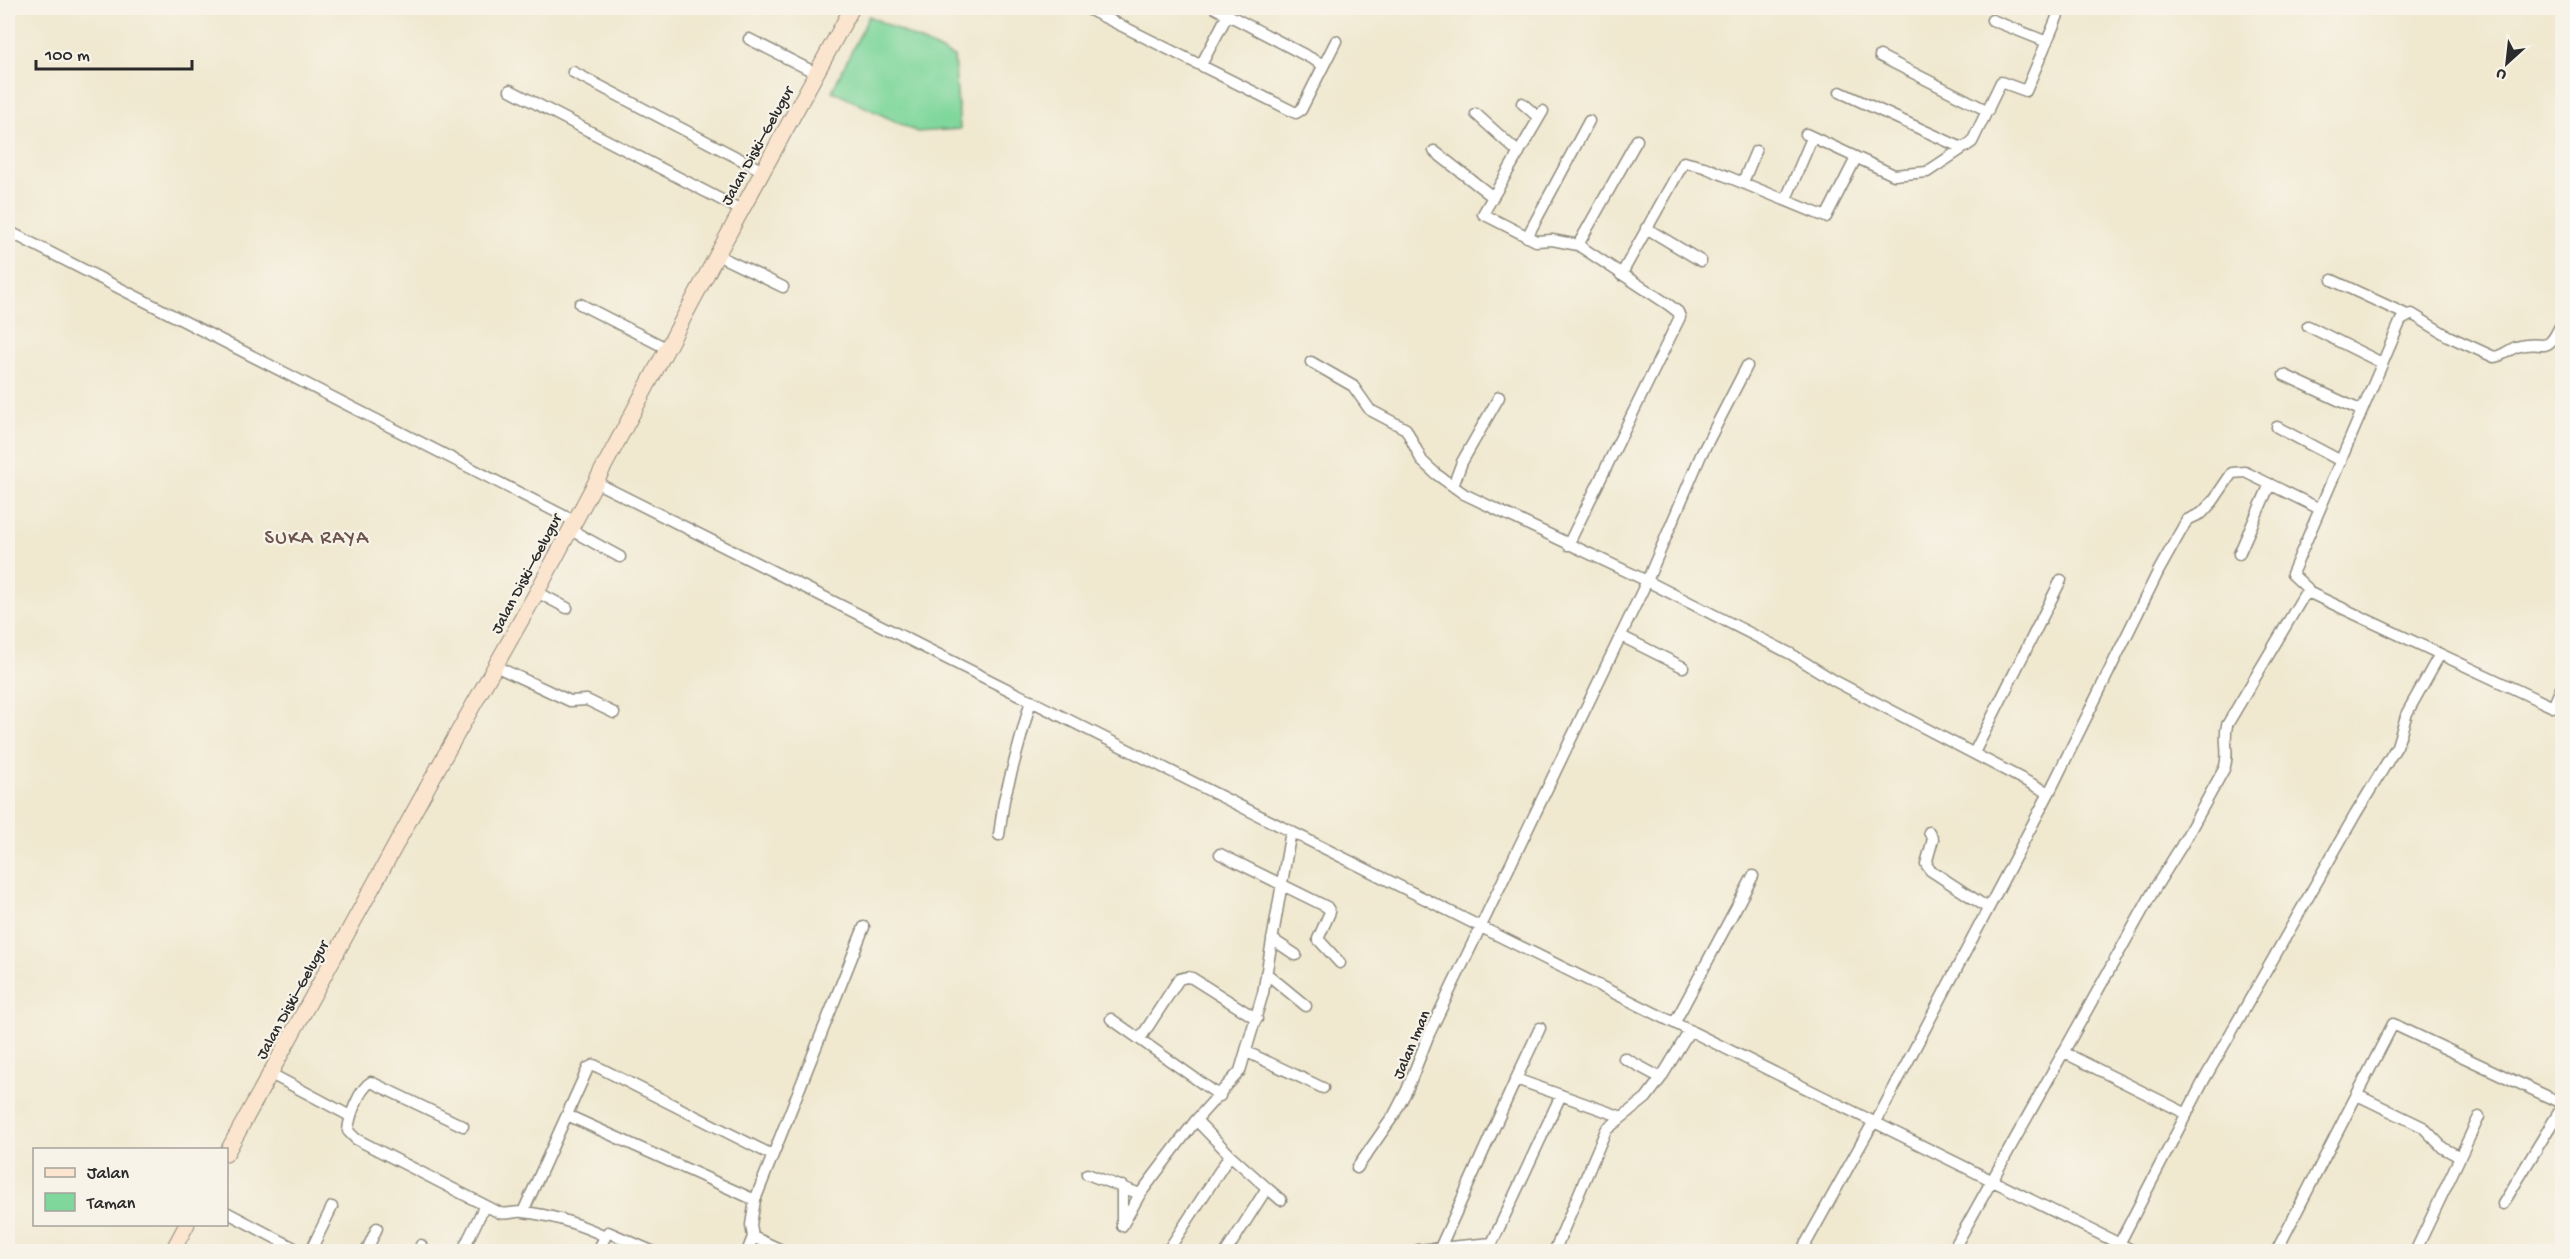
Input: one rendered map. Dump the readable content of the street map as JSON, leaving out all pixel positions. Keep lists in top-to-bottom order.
{
  "streets": {
    "main road": ["Jalan Diski–Gelugur"],
    "street": ["Jalan Iman"]
  },
  "districts": ["SUKA RAYA"],
  "legend": ["Jalan", "Taman"],
  "scale_bar": "100 m",
  "north": "bottom left"
}
